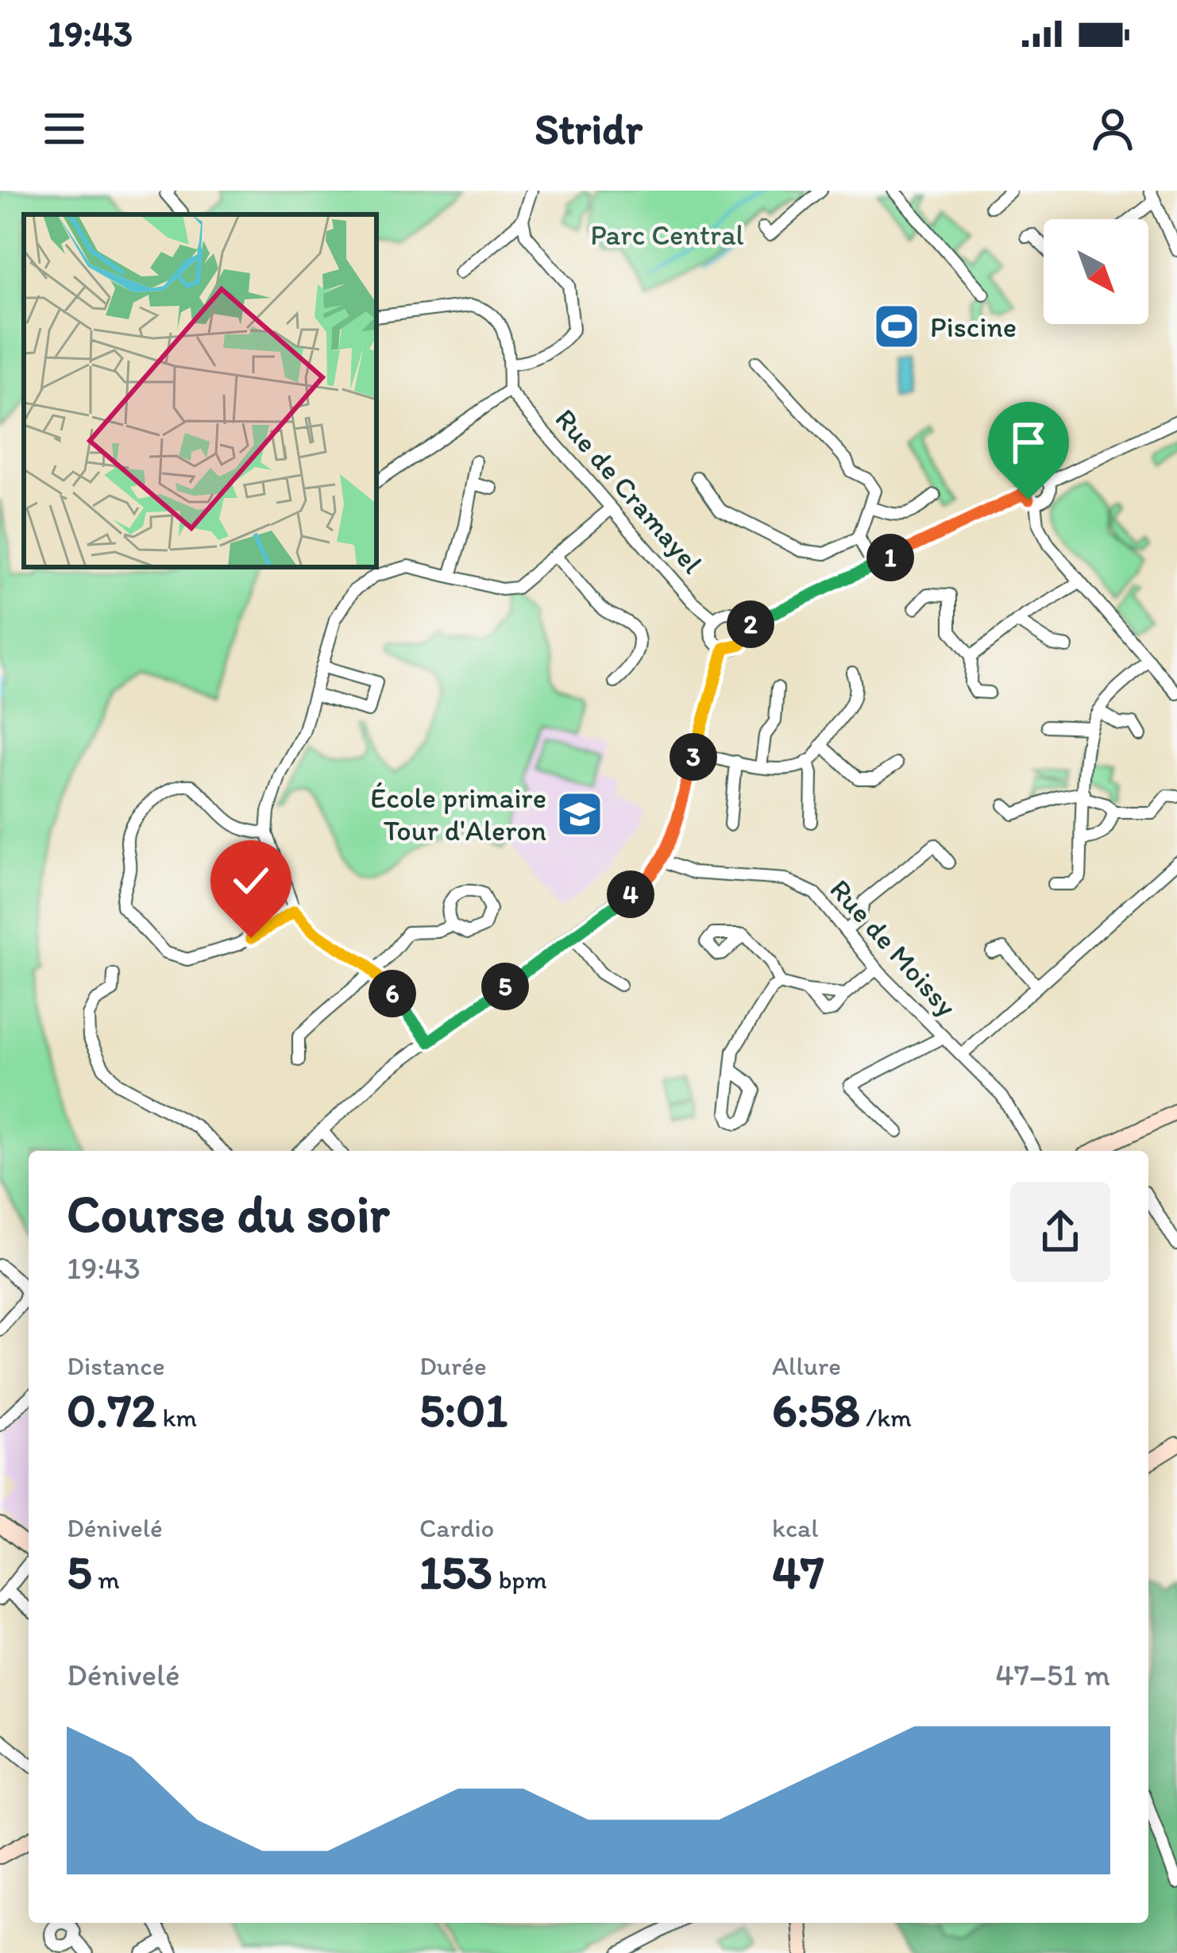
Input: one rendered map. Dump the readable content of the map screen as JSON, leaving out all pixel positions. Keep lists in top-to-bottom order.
{
  "streets": {
    "street": ["Rue de Cramayel", "Rue de Moissy"]
  },
  "parks": ["Parc Central"],
  "places": {
    "sports": ["Piscine"],
    "school or university": ["École primaire Tour d'Aleron"]
  },
  "north": "bottom right",
  "page": {
    "status": "19:43",
    "header": "Stridr",
    "pins": [
      "1",
      "2",
      "3",
      "4",
      "5",
      "6"
    ],
    "heading": ["Course du soir", "19:43"],
    "stats": [
      ["Distance", "0.72 km"],
      ["Durée", "5:01"],
      ["Allure", "6:58 /km"],
      ["Dénivelé", "5 m"],
      ["Cardio", "153 bpm"],
      ["kcal", "47"]
    ],
    "chart": ["Dénivelé", "47–51 m"]
  }
}
